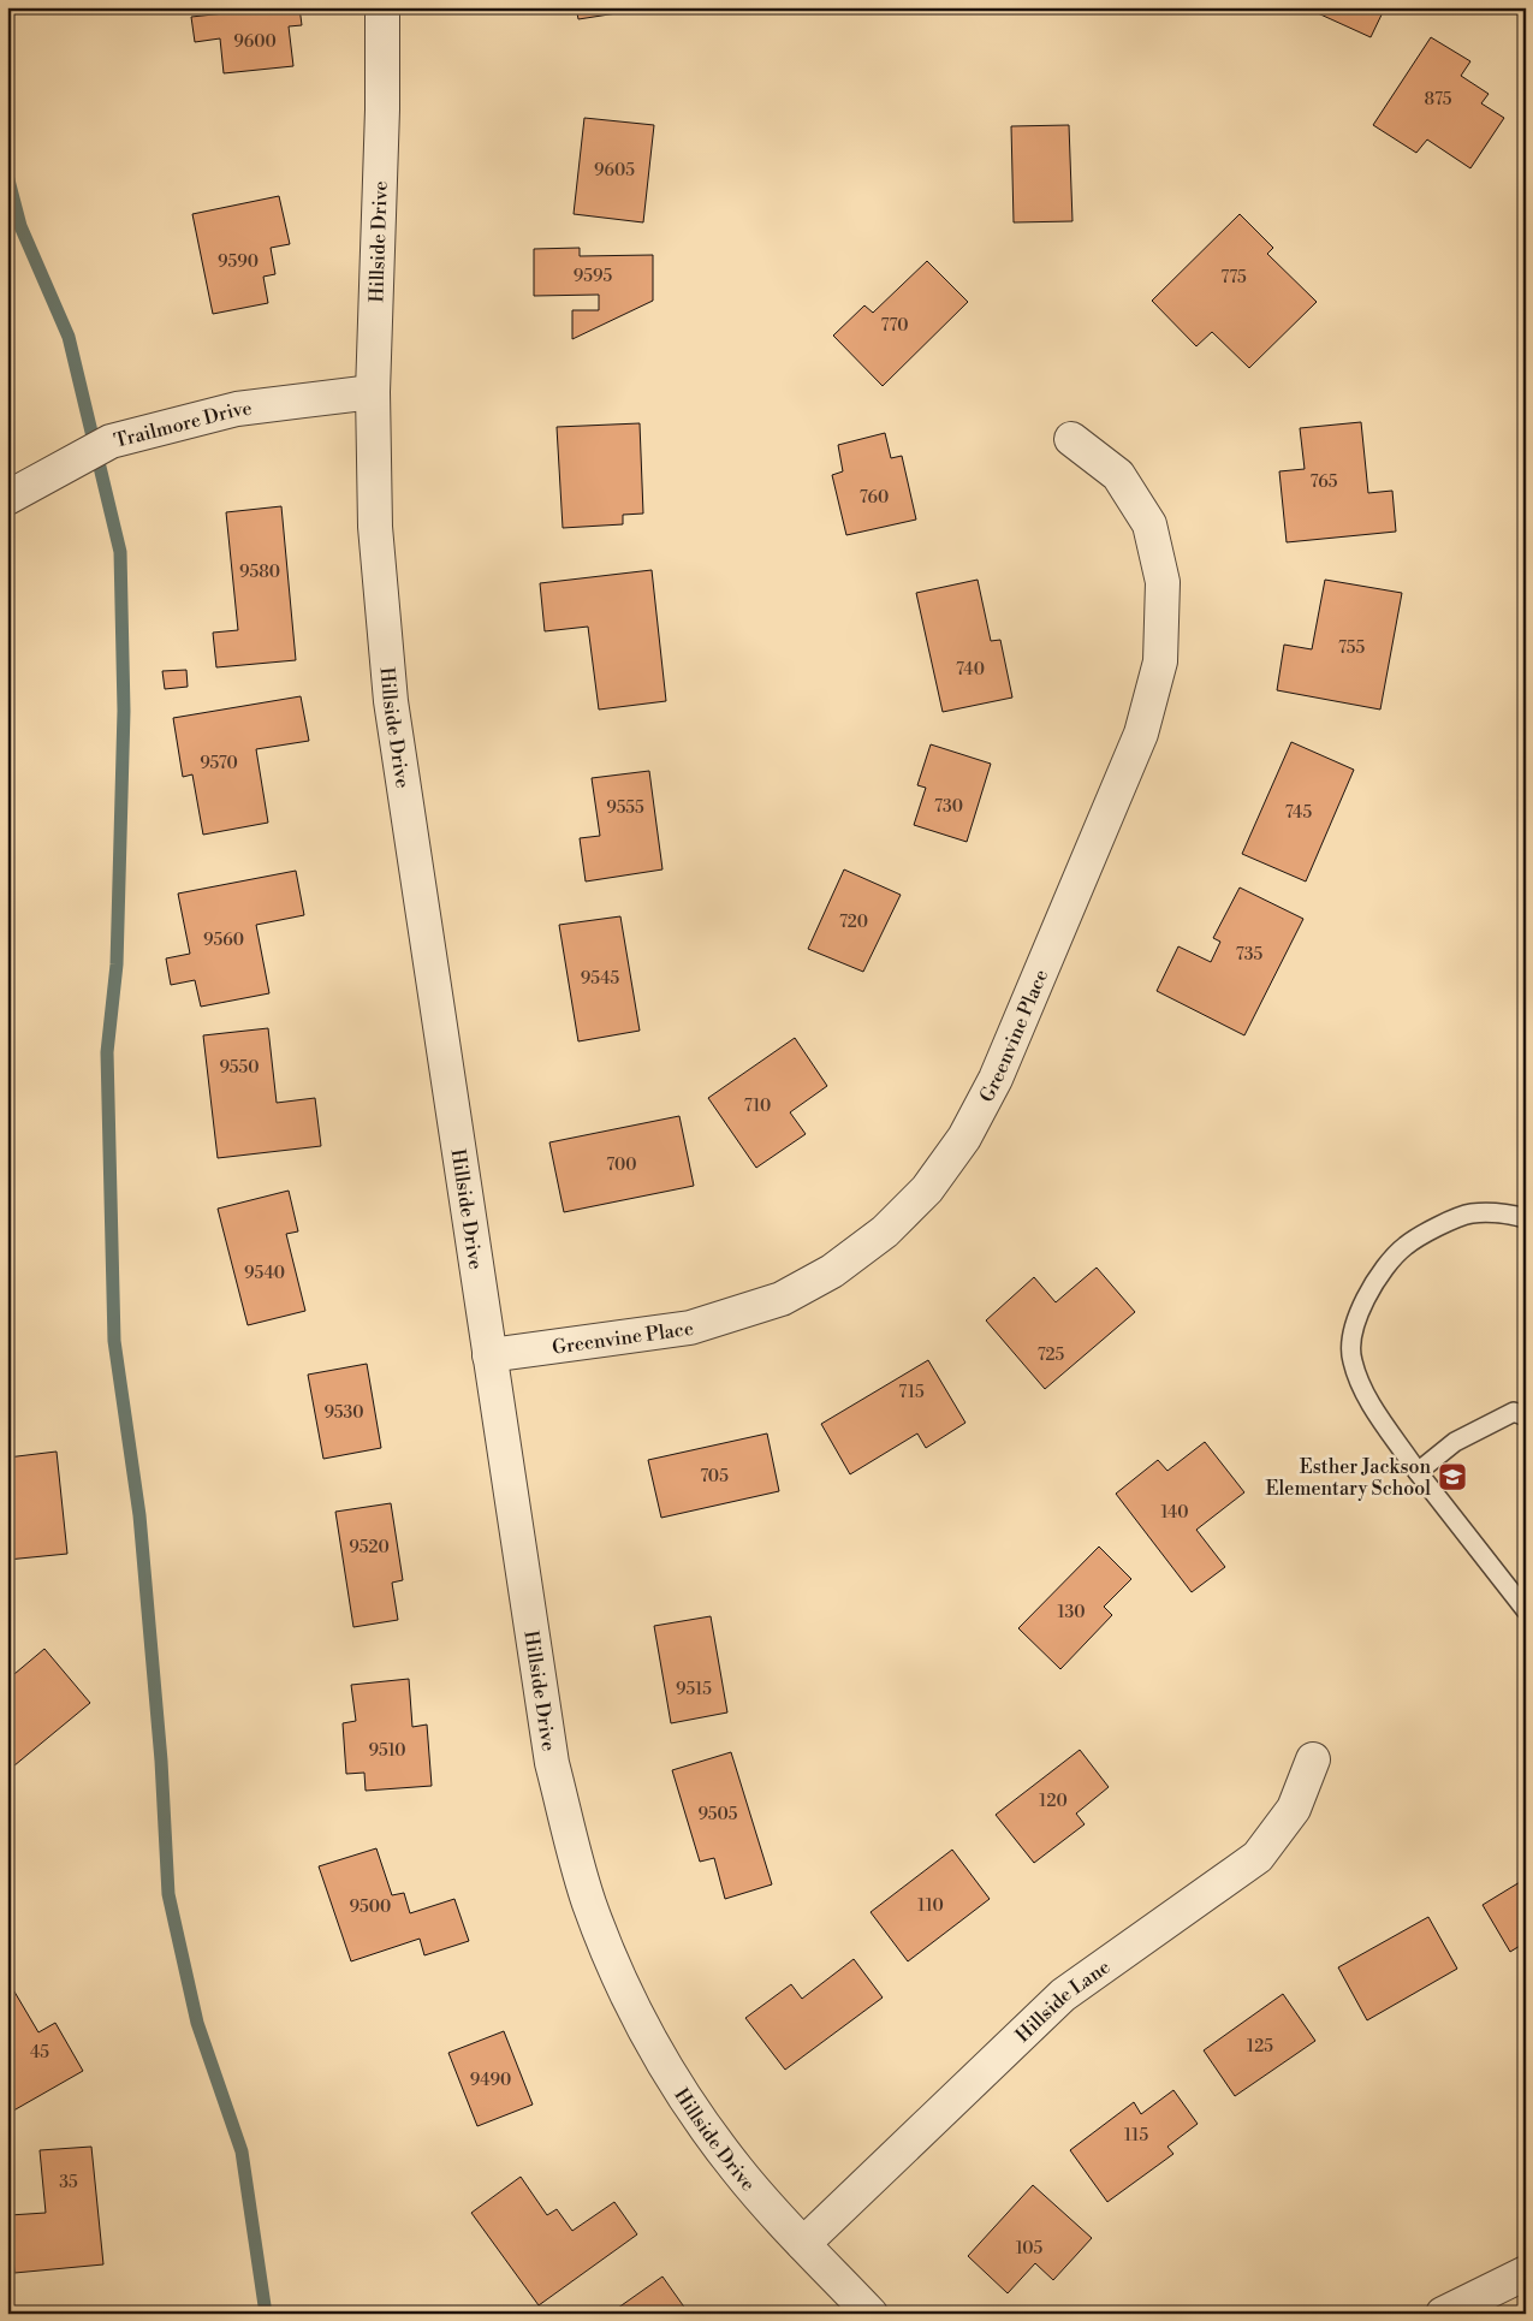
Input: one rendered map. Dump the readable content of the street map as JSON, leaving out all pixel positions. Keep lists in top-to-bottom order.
{
  "streets": {
    "street": [
      "Hillside Drive",
      "Trailmore Drive",
      "Greenvine Place",
      "Hillside Lane"
    ]
  },
  "crossings": [
    ["Hillside Drive", "Trailmore Drive"],
    ["Hillside Drive", "Greenvine Place"],
    ["Hillside Drive", "Hillside Lane"]
  ],
  "places": {
    "school or university": ["Esther Jackson Elementary School"]
  },
  "house_numbers": [
    "9600",
    "875",
    "9605",
    "9590",
    "9595",
    "775",
    "770",
    "765",
    "760",
    "9580",
    "755",
    "740",
    "9570",
    "730",
    "9555",
    "745",
    "720",
    "9560",
    "735",
    "9545",
    "9550",
    "710",
    "700",
    "9540",
    "725",
    "715",
    "9530",
    "705",
    "140",
    "9520",
    "130",
    "9515",
    "9510",
    "120",
    "9505",
    "110",
    "9500",
    "125",
    "45",
    "9490",
    "115",
    "35",
    "105"
  ]
}
